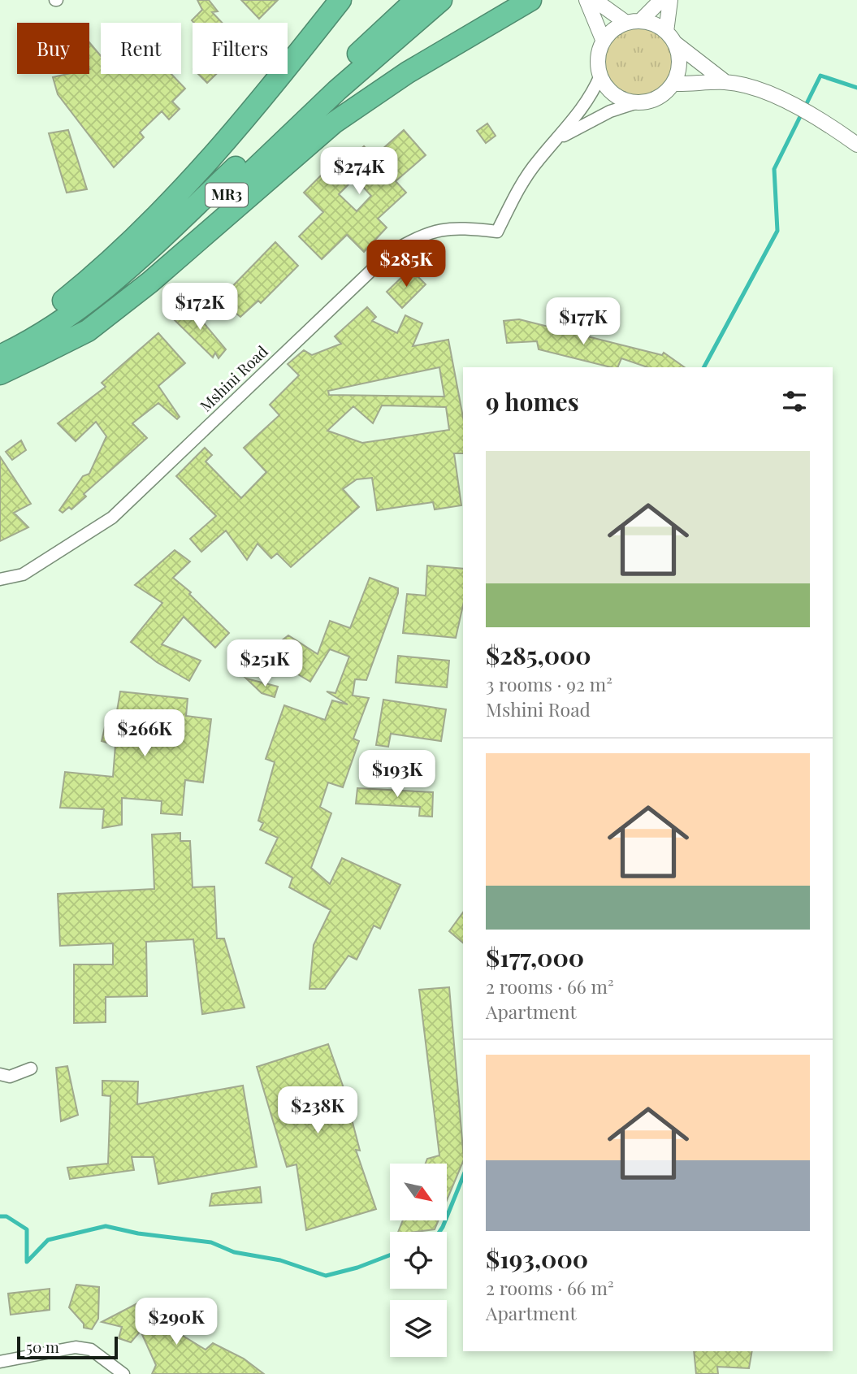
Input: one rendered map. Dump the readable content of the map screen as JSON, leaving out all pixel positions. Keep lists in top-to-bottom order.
{
  "streets": {
    "highway": ["MR3"],
    "street": ["Mshini Road"]
  },
  "scale_bar": "50 m",
  "north": "bottom right",
  "page": {
    "chip": ["Buy", "Rent", "Filters"],
    "price": [
      "$274K",
      "$285K",
      "$172K",
      "$177K",
      "$251K",
      "$266K",
      "$193K",
      "$238K",
      "$290K"
    ],
    "heading": "9 homes",
    "list": [
      {
        "name": "$285,000",
        "note": "3 rooms · 92 m² · Mshini Road"
      },
      {
        "name": "$177,000",
        "note": "2 rooms · 66 m² · Apartment"
      },
      {
        "name": "$193,000",
        "note": "2 rooms · 66 m² · Apartment"
      }
    ],
    "scale": "50 m"
  }
}
